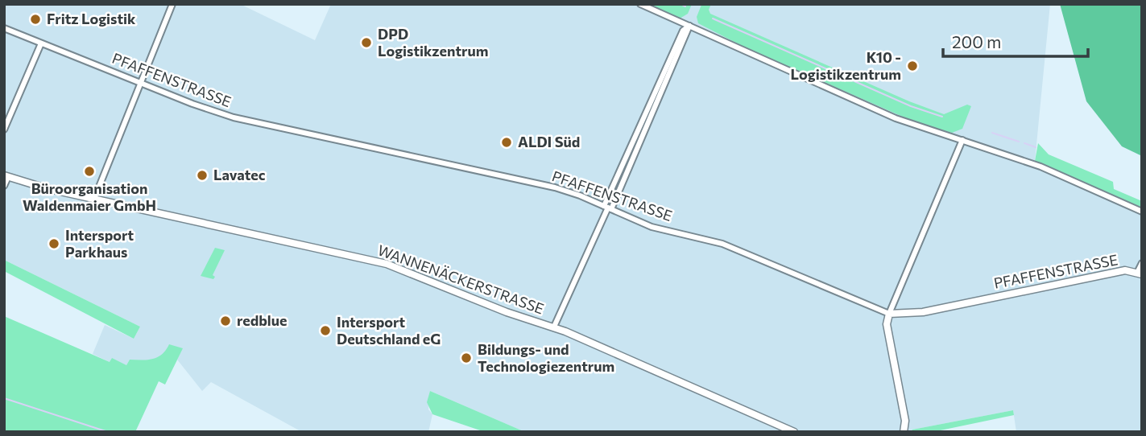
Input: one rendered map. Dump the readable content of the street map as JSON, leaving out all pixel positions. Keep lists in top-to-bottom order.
{
  "streets": {
    "street": ["PFAFFENSTRASSE", "WANNENÄCKERSTRASSE"]
  },
  "places": [
    "Fritz Logistik",
    "DPD Logistikzentrum",
    "K10 - Logistikzentrum",
    "ALDI Süd",
    "Büroorganisation Waldenmaier GmbH",
    "Lavatec",
    "Intersport Parkhaus",
    "redblue",
    "Intersport Deutschland eG",
    "Bildungs- und Technologiezentrum"
  ],
  "scale_bar": "200 m"
}
